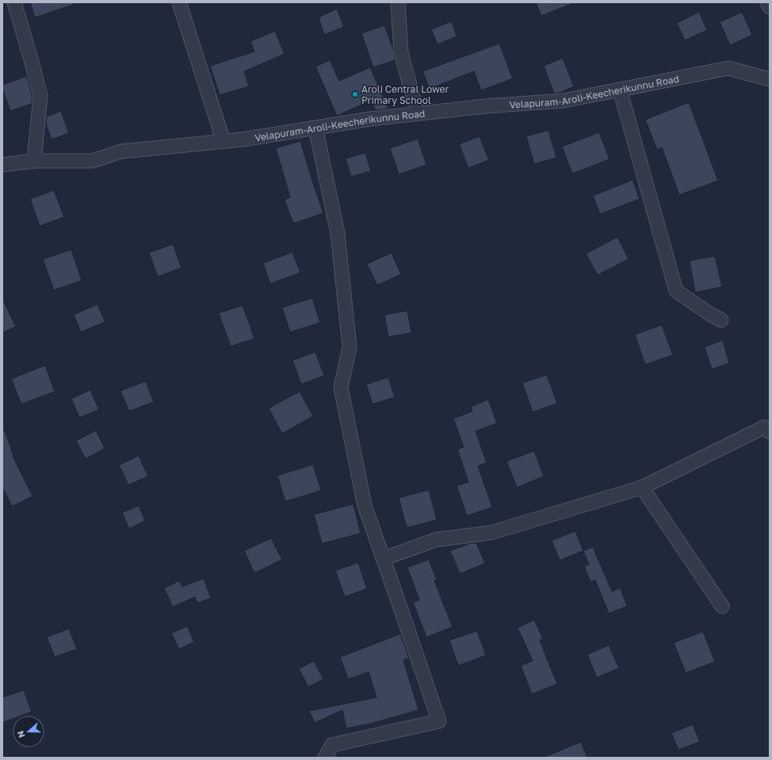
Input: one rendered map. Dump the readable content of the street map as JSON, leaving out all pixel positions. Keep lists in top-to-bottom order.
{
  "streets": {
    "street": ["Velapuram-Aroli-Keecherikunnu Road"]
  },
  "places": ["Aroli Central Lower Primary School"],
  "north": "left"
}
